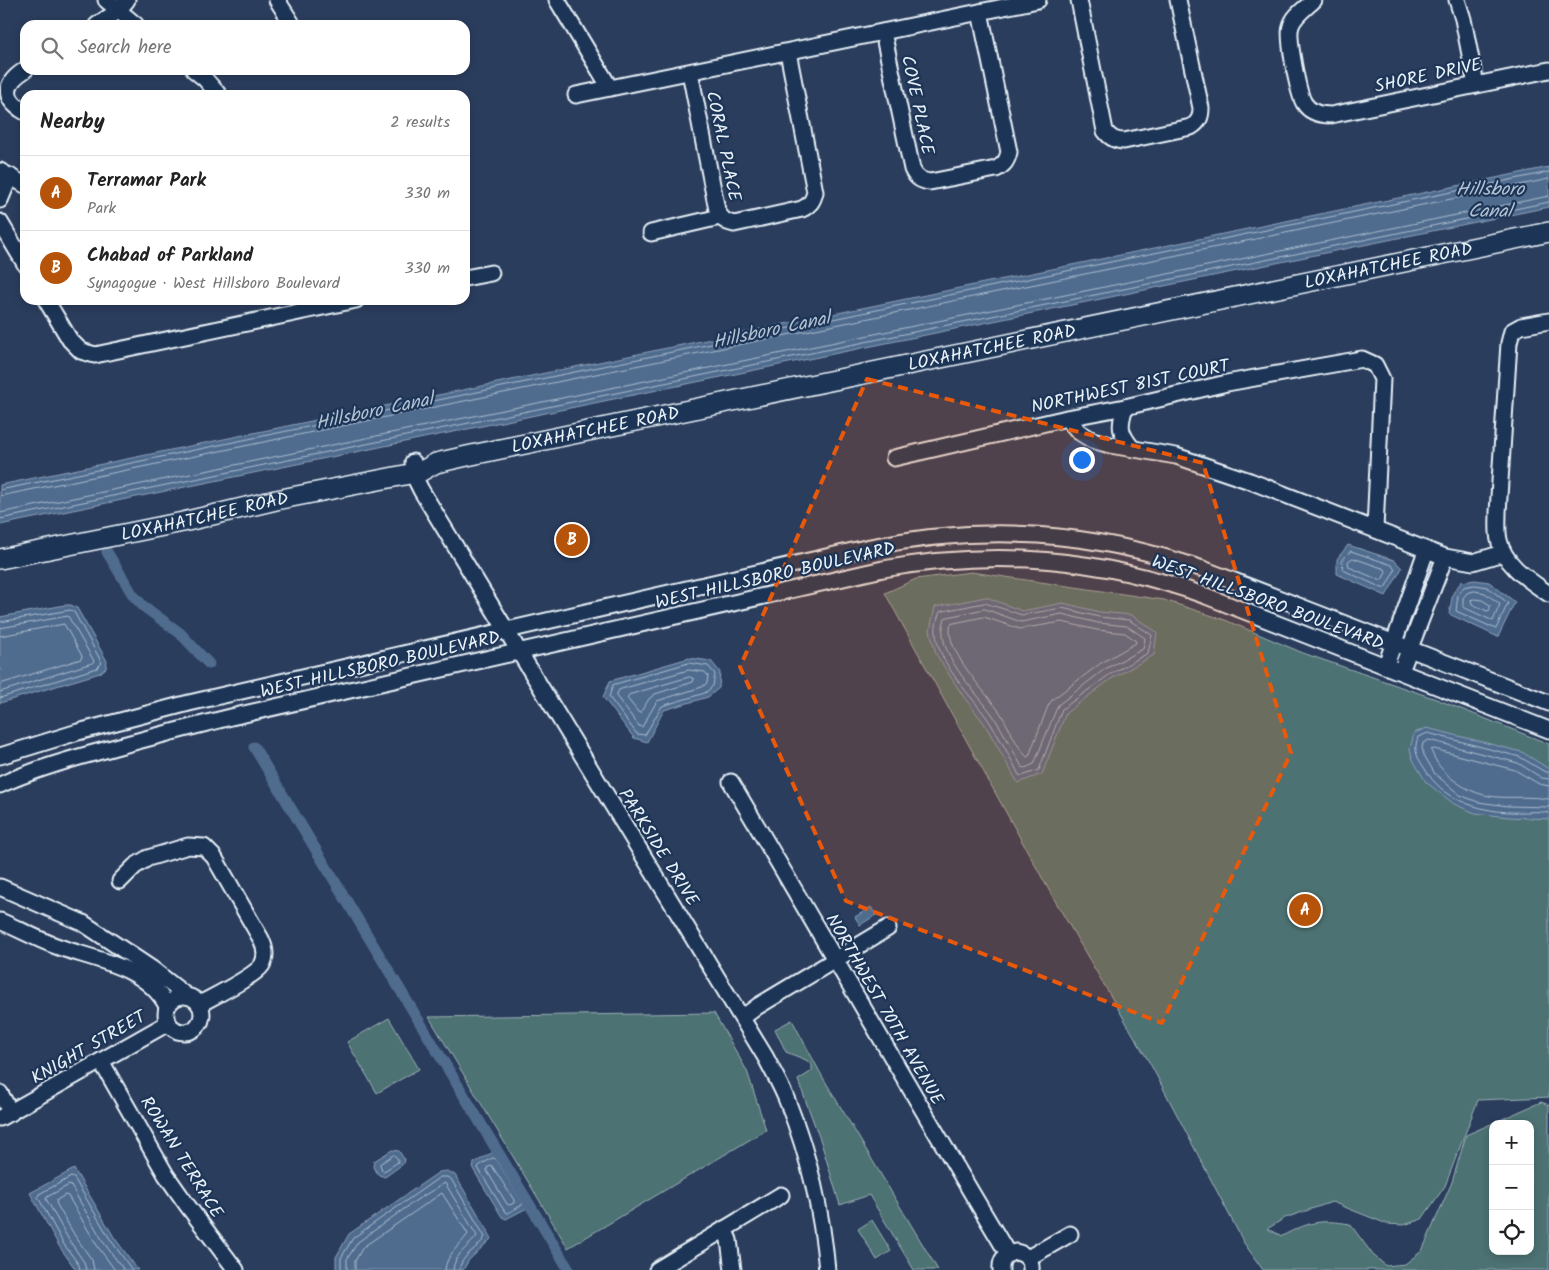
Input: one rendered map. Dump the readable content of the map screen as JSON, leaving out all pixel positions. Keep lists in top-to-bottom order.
{
  "streets": {
    "main road": ["LOXAHATCHEE ROAD"],
    "street": [
      "SHORE DRIVE",
      "COVE PLACE",
      "CORAL PLACE",
      "NORTHWEST 81ST COURT",
      "WEST HILLSBORO BOULEVARD",
      "PARKSIDE DRIVE",
      "NORTHWEST 70TH AVENUE",
      "KNIGHT STREET",
      "ROWAN TERRACE"
    ]
  },
  "crossings": [
    ["LOXAHATCHEE ROAD", "PARKSIDE DRIVE"],
    ["WEST HILLSBORO BOULEVARD", "PARKSIDE DRIVE"],
    ["KNIGHT STREET", "ROWAN TERRACE"]
  ],
  "water": ["Hillsboro Canal"],
  "page": {
    "search": "Search here",
    "heading": ["Nearby", "2 results"],
    "list": [
      {
        "mark": "A",
        "name": "Terramar Park",
        "note": "Park",
        "value": "330 m"
      },
      {
        "mark": "B",
        "name": "Chabad of Parkland",
        "note": "Synagogue · West Hillsboro Boulevard",
        "value": "330 m"
      }
    ],
    "pins": ["B", "A"],
    "map_buttons": ["+", "−"]
  }
}
